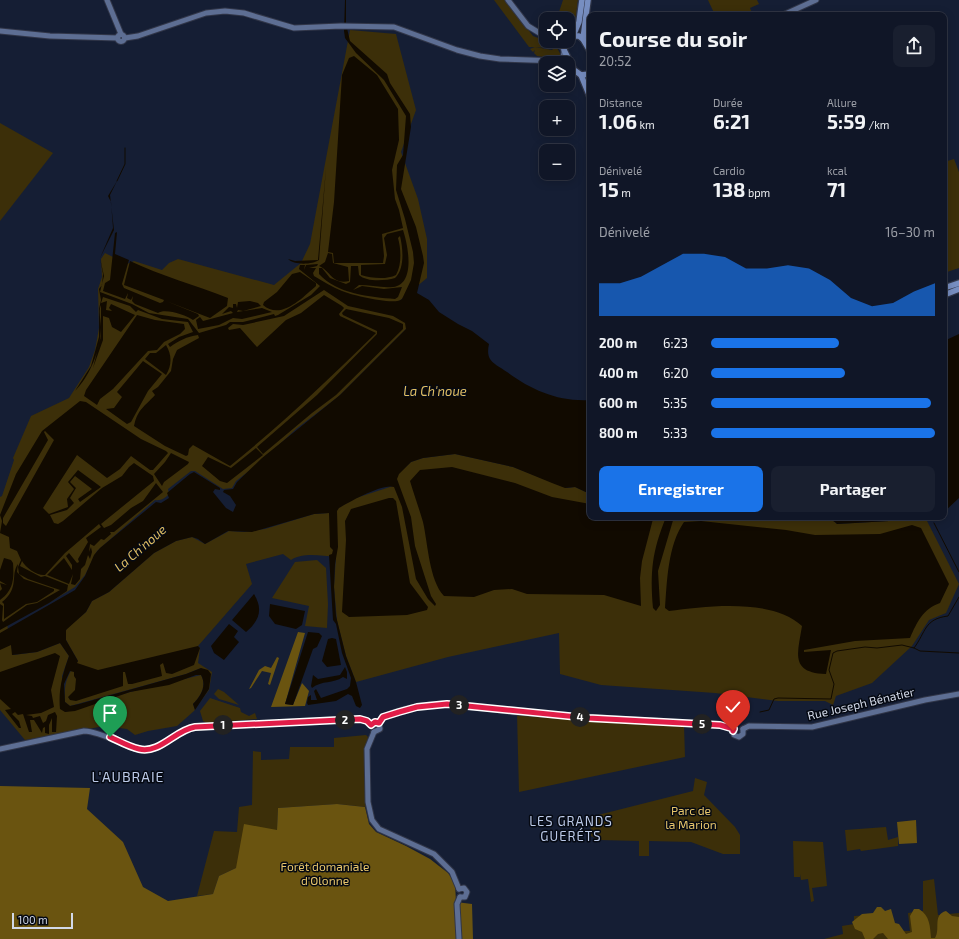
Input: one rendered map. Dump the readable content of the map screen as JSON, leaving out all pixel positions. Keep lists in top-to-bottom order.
{
  "streets": {
    "street": ["Rue Joseph Bénatier"]
  },
  "districts": ["L'AUBRAIE", "LES GRANDS GUERÉTS"],
  "water": ["La Ch'noue"],
  "parks": ["Parc de la Marion", "Forêt domaniale d'Olonne"],
  "scale_bar": "100 m",
  "page": {
    "map_buttons": ["+", "−"],
    "heading": ["Course du soir", "20:52"],
    "stats": [
      ["Distance", "1.06 km"],
      ["Durée", "6:21"],
      ["Allure", "5:59 /km"],
      ["Dénivelé", "15 m"],
      ["Cardio", "138 bpm"],
      ["kcal", "71"]
    ],
    "chart": ["Dénivelé", "16–30 m"],
    "list": [
      {
        "name": "200 m",
        "note": "6:23"
      },
      {
        "name": "400 m",
        "note": "6:20"
      },
      {
        "name": "600 m",
        "note": "5:35"
      },
      {
        "name": "800 m",
        "note": "5:33"
      }
    ],
    "buttons": ["Enregistrer", "Partager"],
    "pins": [
      "3",
      "4",
      "2",
      "5",
      "1"
    ],
    "scale": "100 m"
  }
}
